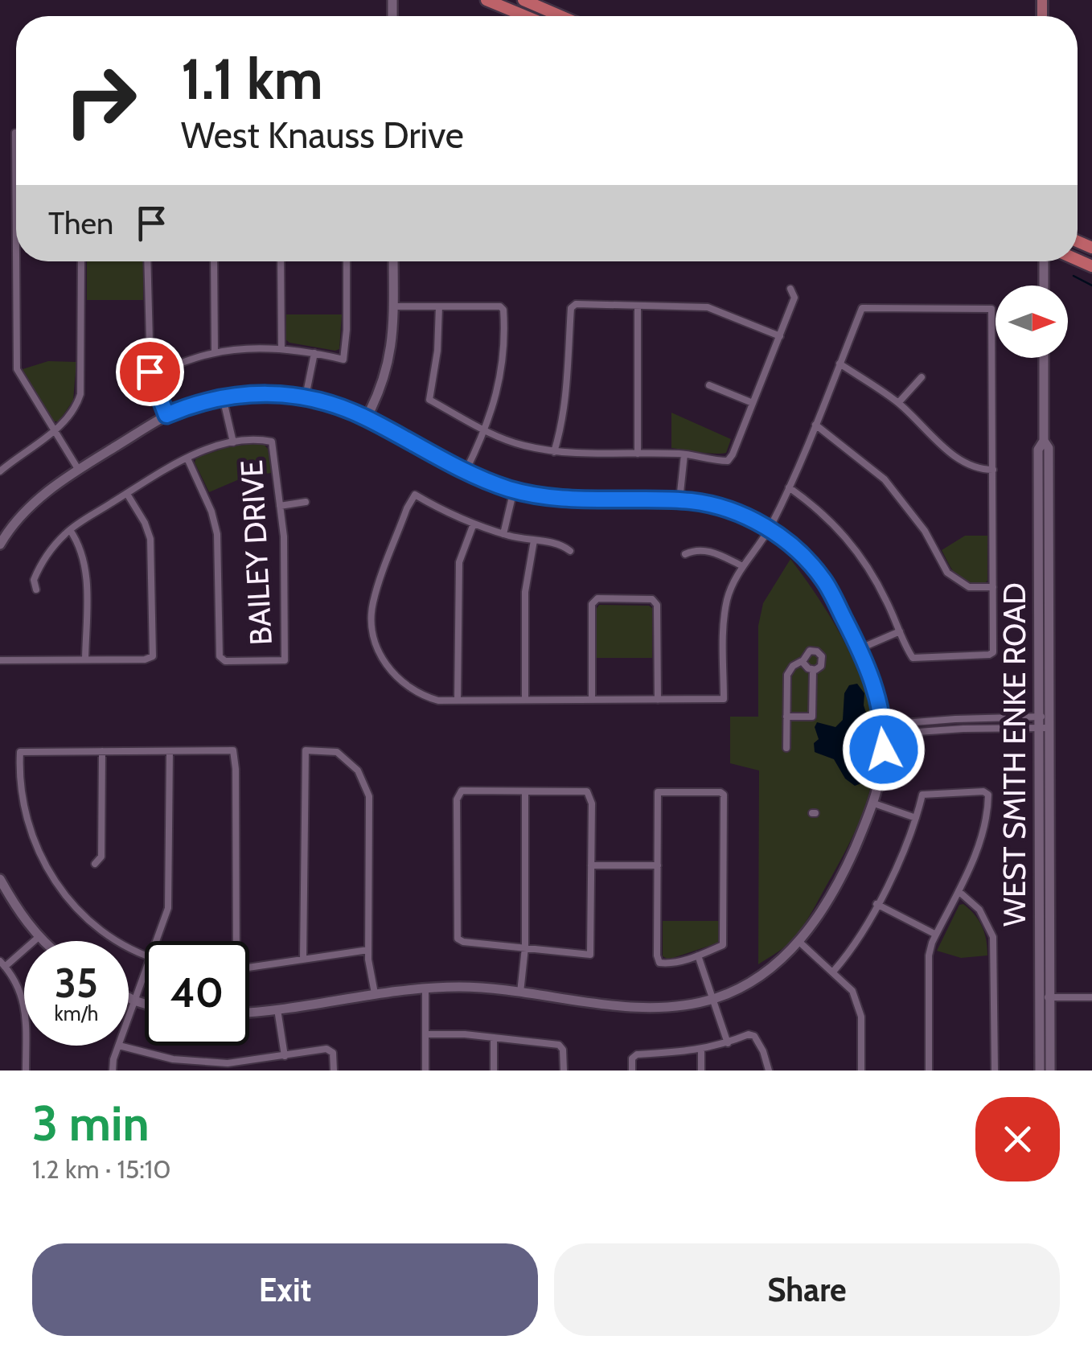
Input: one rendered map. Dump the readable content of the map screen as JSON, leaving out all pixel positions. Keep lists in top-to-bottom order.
{
  "streets": {
    "street": ["BAILEY DRIVE", "WEST SMITH ENKE ROAD"]
  },
  "north": "right",
  "page": {
    "turn": ["1.1 km", "West Knauss Drive"],
    "then": "Then",
    "speed": "35 km/h",
    "limit": "40",
    "heading": ["3 min", "1.2 km · 15:10"],
    "buttons": ["Exit", "Share"]
  }
}
